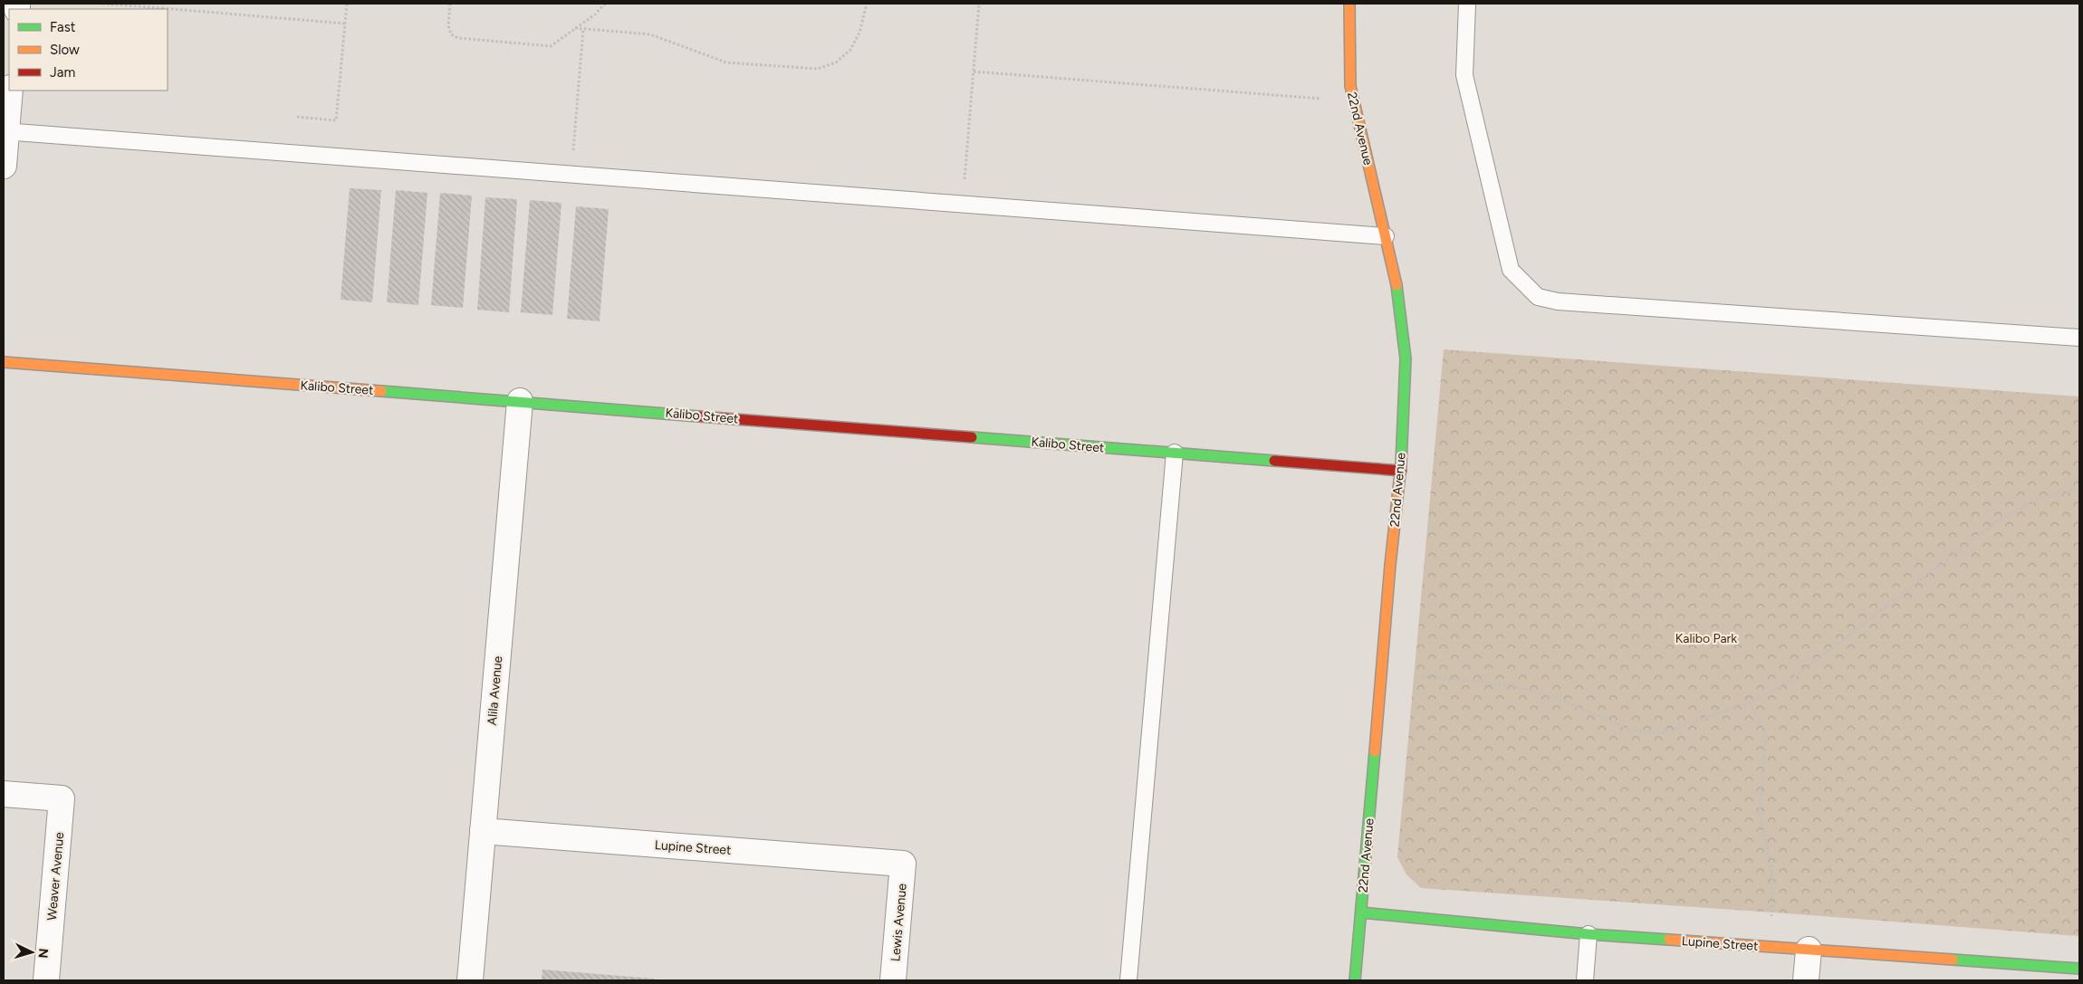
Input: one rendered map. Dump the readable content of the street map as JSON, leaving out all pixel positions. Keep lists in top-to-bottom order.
{
  "streets": {
    "street": [
      "22nd Avenue",
      "Kalibo Street",
      "Alila Avenue",
      "Lupine Street",
      "Weaver Avenue",
      "Lewis Avenue"
    ]
  },
  "crossings": [
    ["22nd Avenue", "Kalibo Street"],
    ["22nd Avenue", "Lupine Street"],
    ["Kalibo Street", "Alila Avenue"],
    ["Alila Avenue", "Lupine Street"],
    ["Lupine Street", "Lewis Avenue"]
  ],
  "parks": ["Kalibo Park"],
  "legend": ["Fast", "Slow", "Jam"],
  "north": "right"
}
